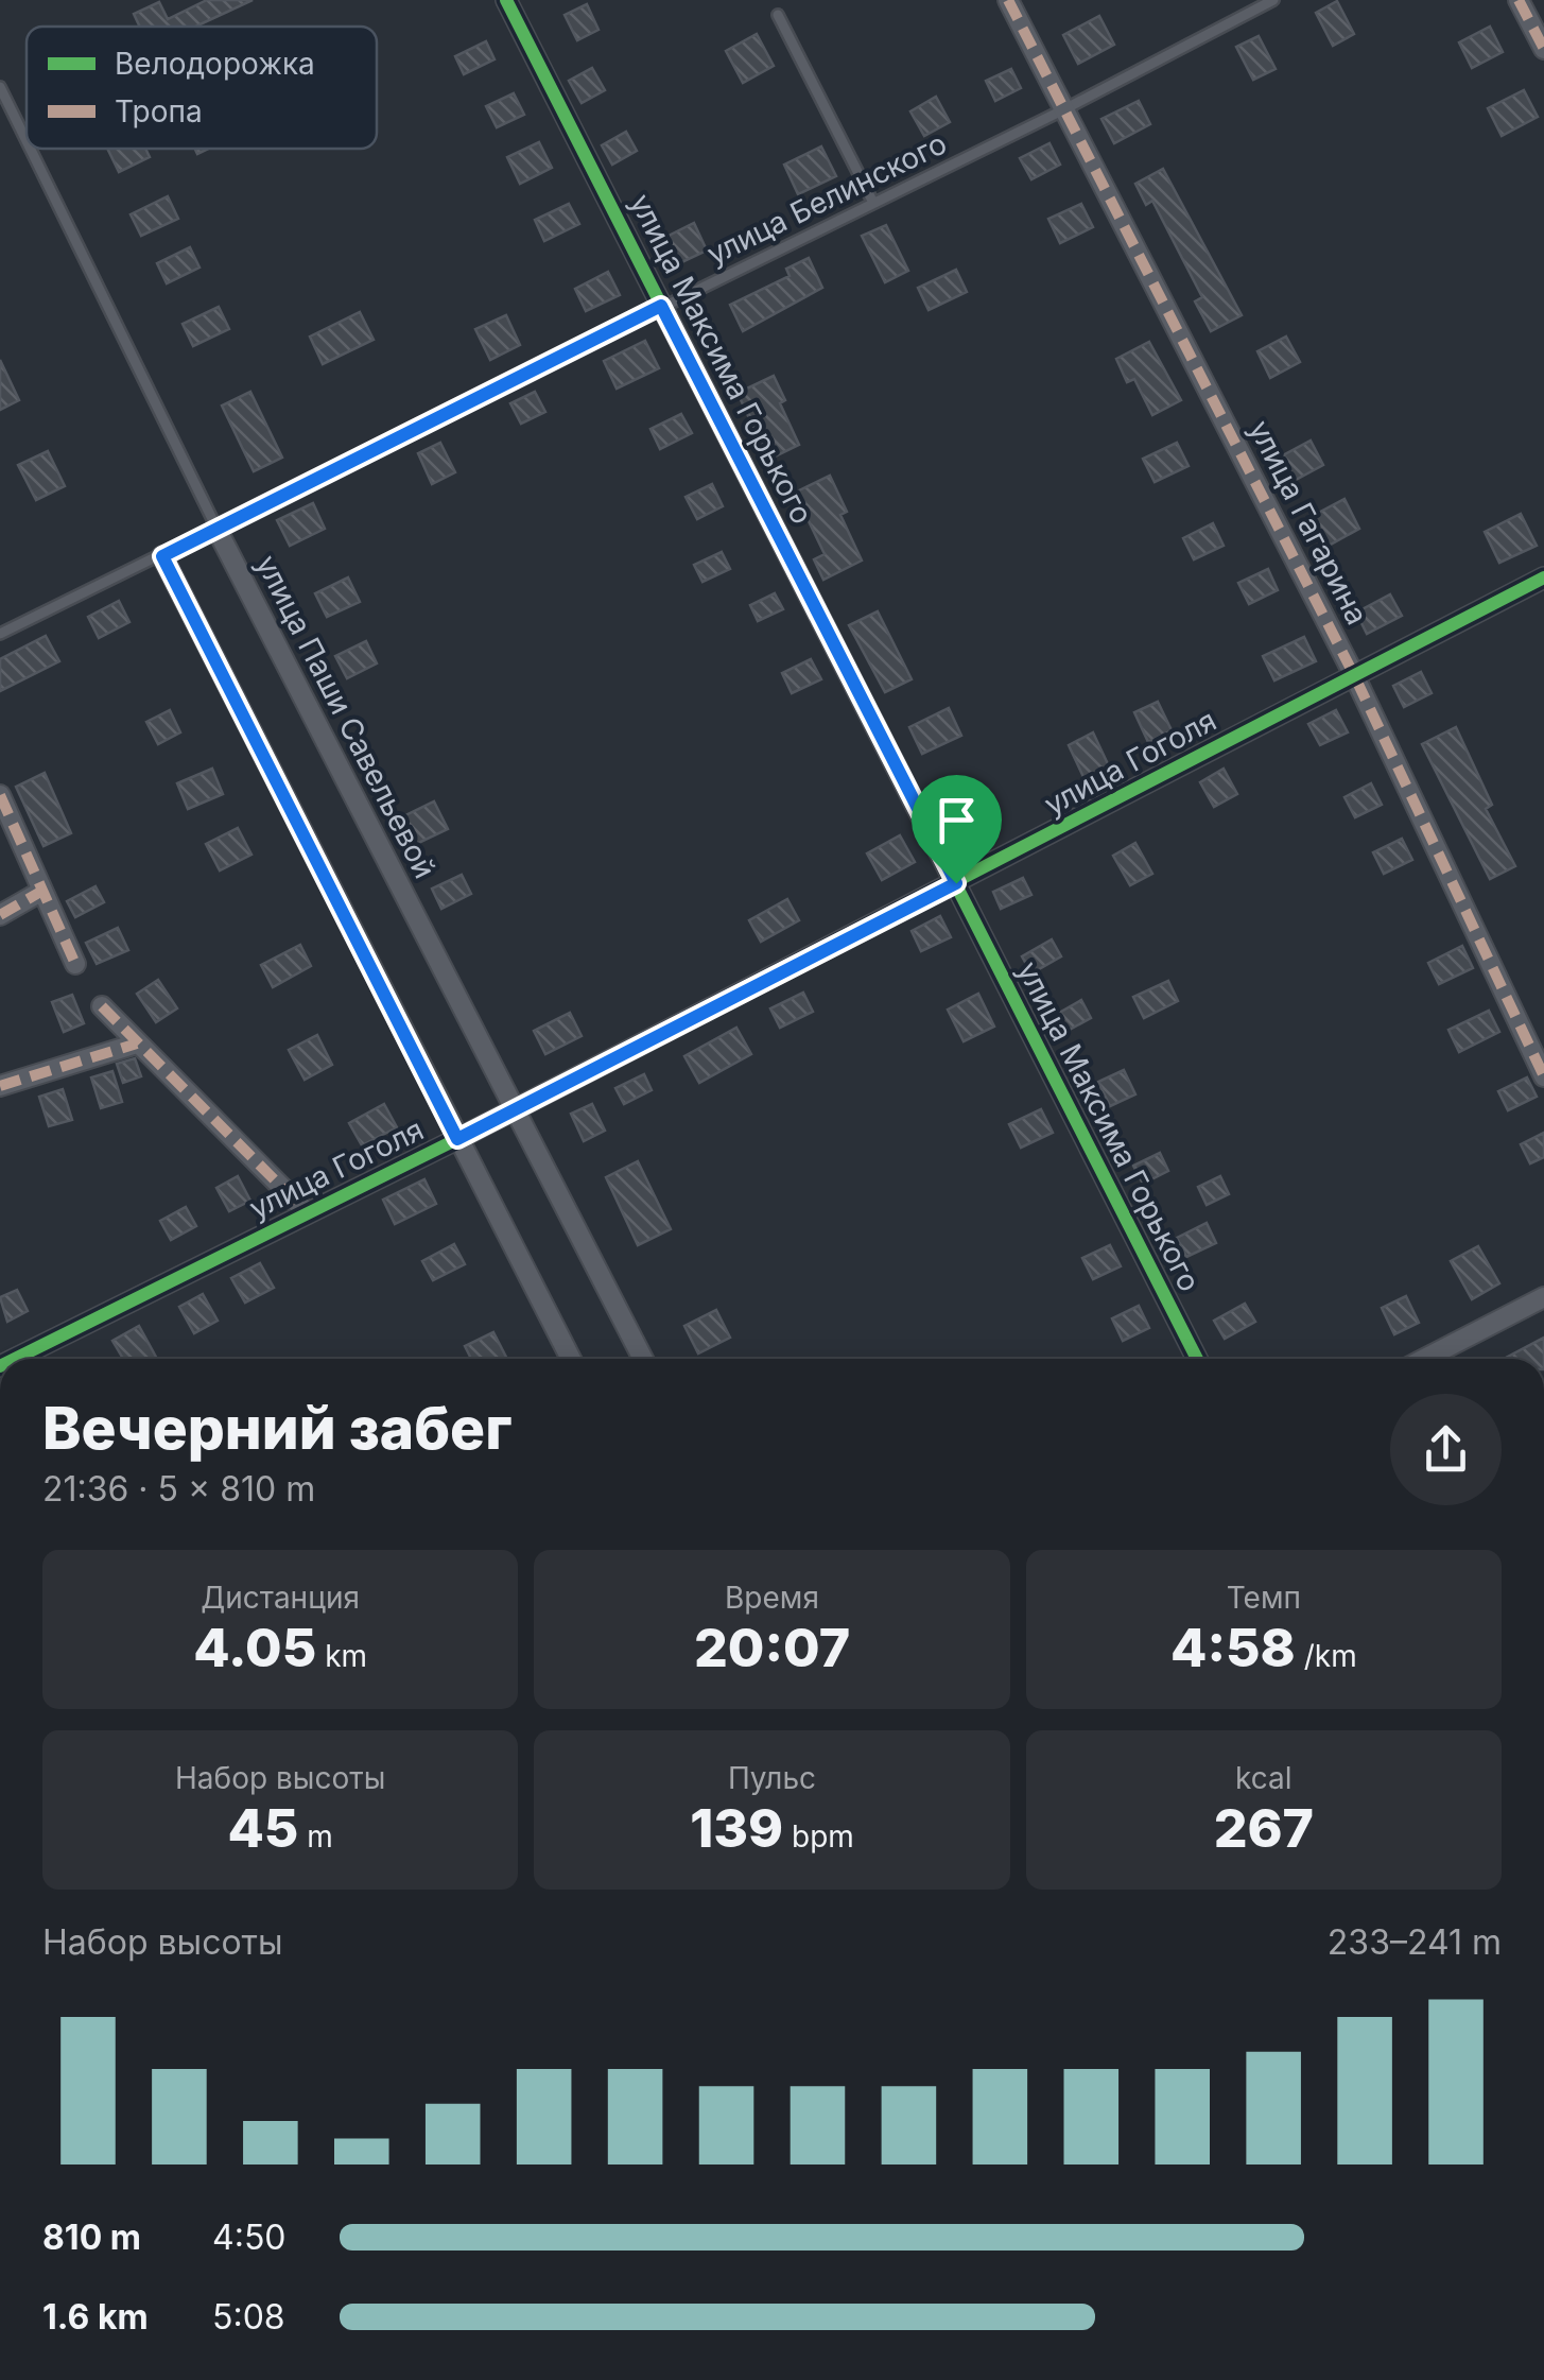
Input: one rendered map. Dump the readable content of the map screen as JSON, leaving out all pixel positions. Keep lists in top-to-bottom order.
{
  "streets": {
    "street": [
      "улица Максима Горького",
      "улица Гагарина",
      "улица Паши Савельевой",
      "улица Гоголя"
    ],
    "lane": ["улица Белинского"]
  },
  "crossings": [
    ["улица Белинского", "улица Максима Горького"],
    ["улица Белинского", "улица Гагарина"],
    ["улица Белинского", "улица Паши Савельевой"],
    ["улица Максима Горького", "улица Гоголя"],
    ["улица Гагарина", "улица Гоголя"],
    ["улица Паши Савельевой", "улица Гоголя"]
  ],
  "legend": ["Велодорожка", "Тропа"],
  "page": {
    "heading": ["Вечерний забег", "21:36 · 5 × 810 m"],
    "stats": [
      ["Дистанция", "4.05 km"],
      ["Время", "20:07"],
      ["Темп", "4:58 /km"],
      ["Набор высоты", "45 m"],
      ["Пульс", "139 bpm"],
      ["kcal", "267"]
    ],
    "chart": ["Набор высоты", "233–241 m"],
    "list": [
      {
        "name": "810 m",
        "note": "4:50"
      },
      {
        "name": "1.6 km",
        "note": "5:08"
      }
    ]
  }
}
